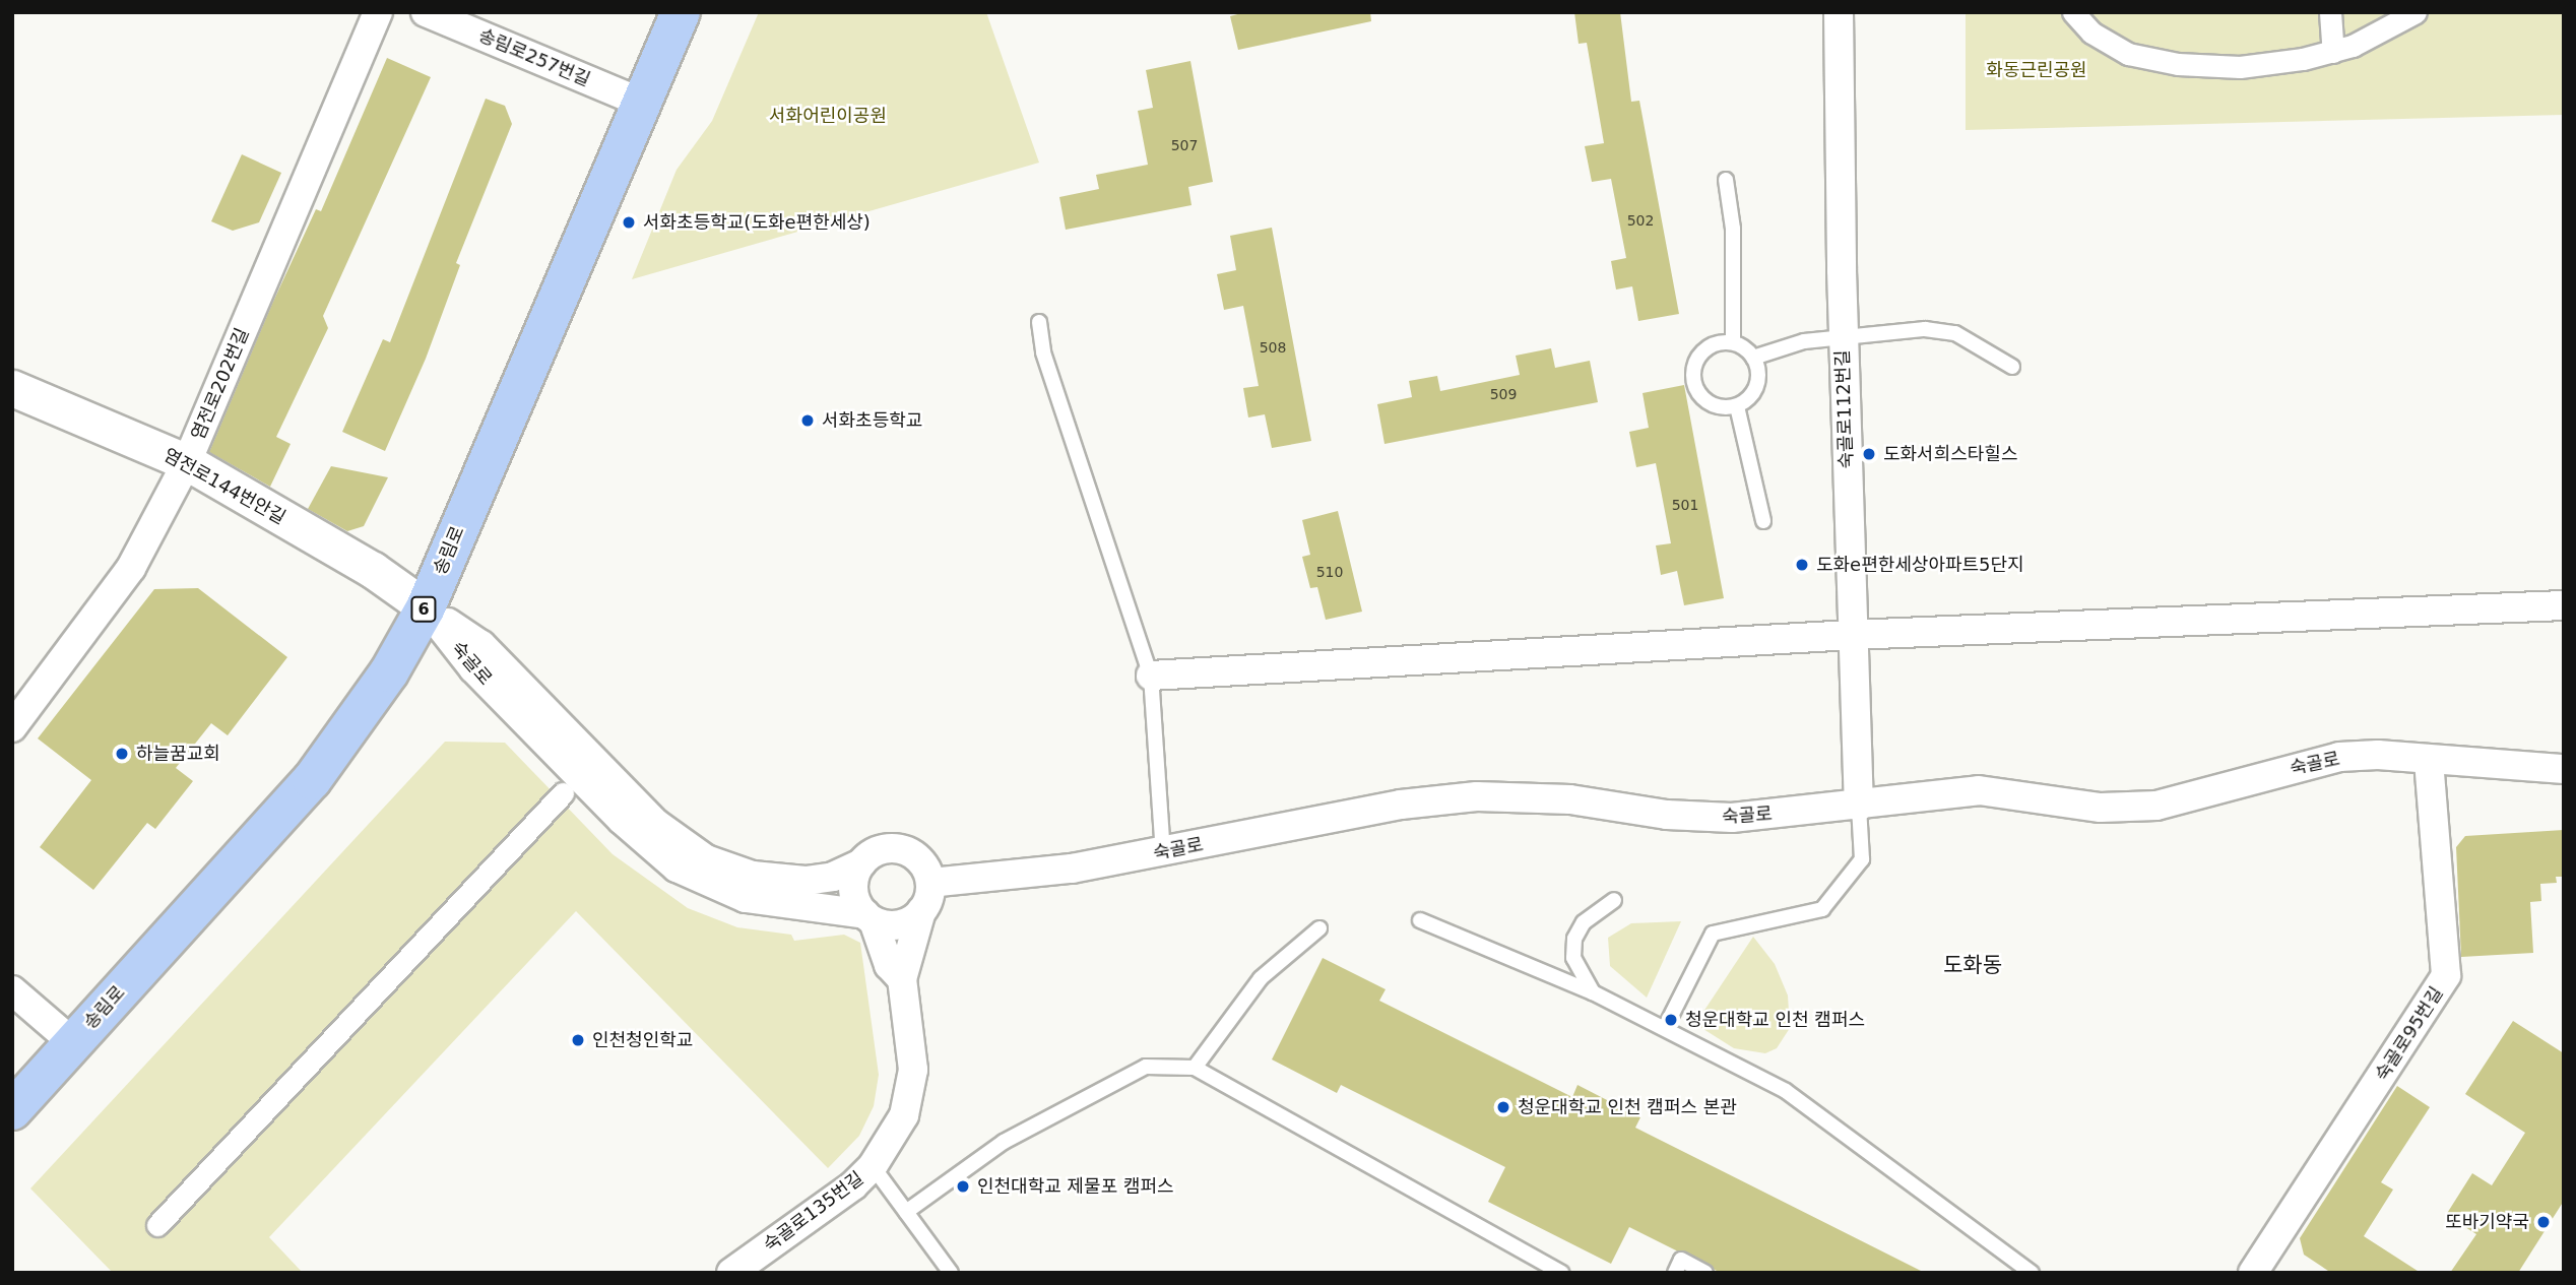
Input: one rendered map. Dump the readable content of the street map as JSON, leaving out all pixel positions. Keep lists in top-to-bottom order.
{
  "streets": {
    "main road": ["송림로", "6"],
    "street": [
      "송림로257번길",
      "염전로202번길",
      "숙골로112번길",
      "염전로144번안길",
      "숙골로",
      "숙골로95번길",
      "숙골로135번길"
    ]
  },
  "crossings": [
    ["송림로257번길", "송림로"],
    ["염전로202번길", "염전로144번안길"],
    ["숙골로112번길", "숙골로"],
    ["염전로144번안길", "송림로"],
    ["염전로144번안길", "숙골로"],
    ["송림로", "숙골로"],
    ["숙골로", "숙골로95번길"],
    ["숙골로", "숙골로135번길"]
  ],
  "districts": ["도화동"],
  "parks": ["화동근린공원", "서화어린이공원"],
  "places": [
    "서화초등학교(도화e편한세상)",
    "서화초등학교",
    "도화서희스타힐스",
    "도화e편한세상아파트5단지",
    "하늘꿈교회",
    "청운대학교 인천 캠퍼스",
    "인천청인학교",
    "청운대학교 인천 캠퍼스 본관",
    "인천대학교 제물포 캠퍼스",
    "또바기약국"
  ],
  "house_numbers": [
    "507",
    "502",
    "508",
    "509",
    "501",
    "510"
  ]
}
